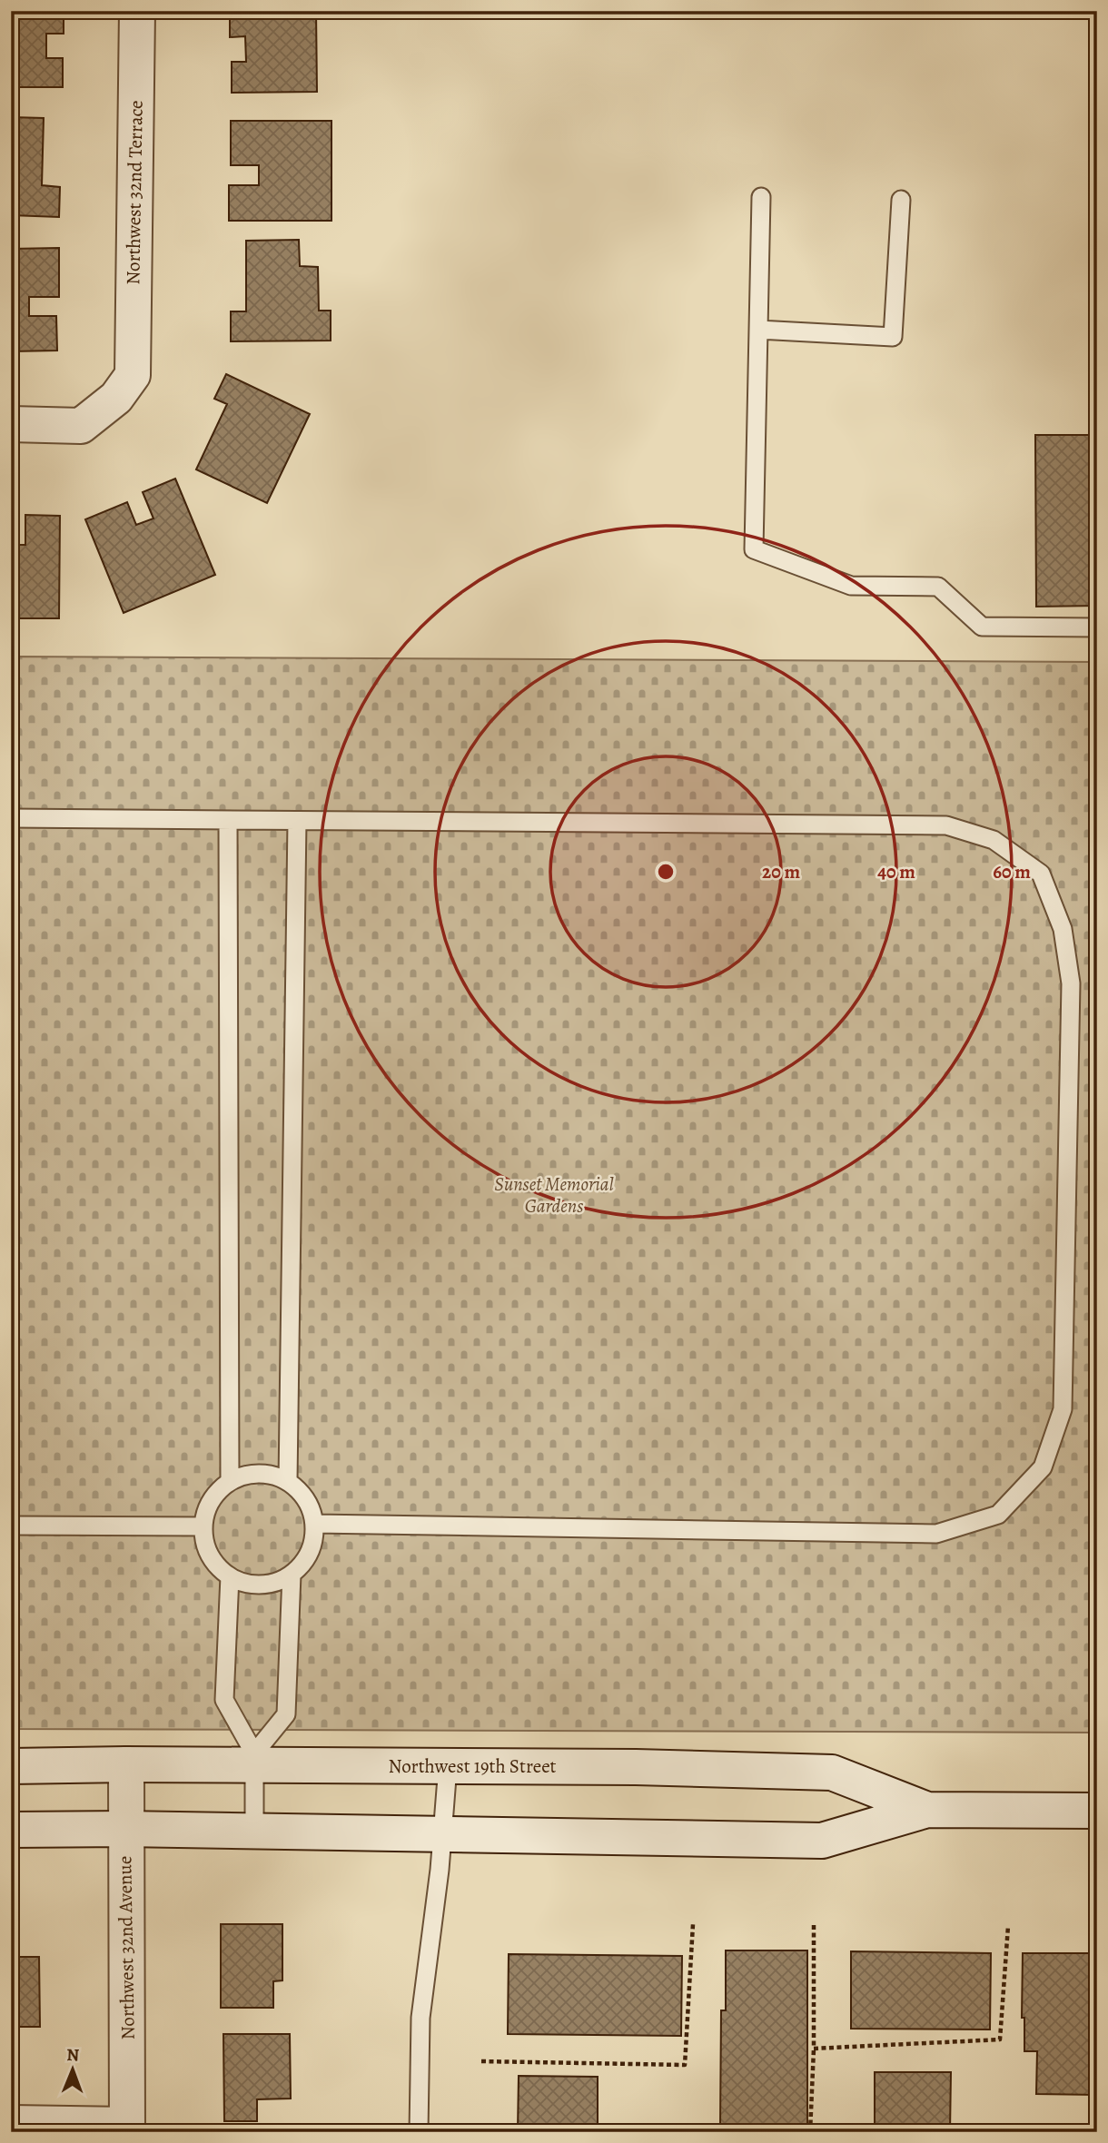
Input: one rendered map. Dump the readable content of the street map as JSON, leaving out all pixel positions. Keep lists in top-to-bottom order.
{
  "streets": {
    "street": ["Northwest 32nd Terrace", "Northwest 19th Street", "Northwest 32nd Avenue"]
  },
  "crossings": [
    ["Northwest 19th Street", "Northwest 32nd Avenue"]
  ],
  "parks": ["Sunset Memorial Gardens"],
  "north": "top",
  "rings": ["20 m", "40 m", "60 m"]
}
